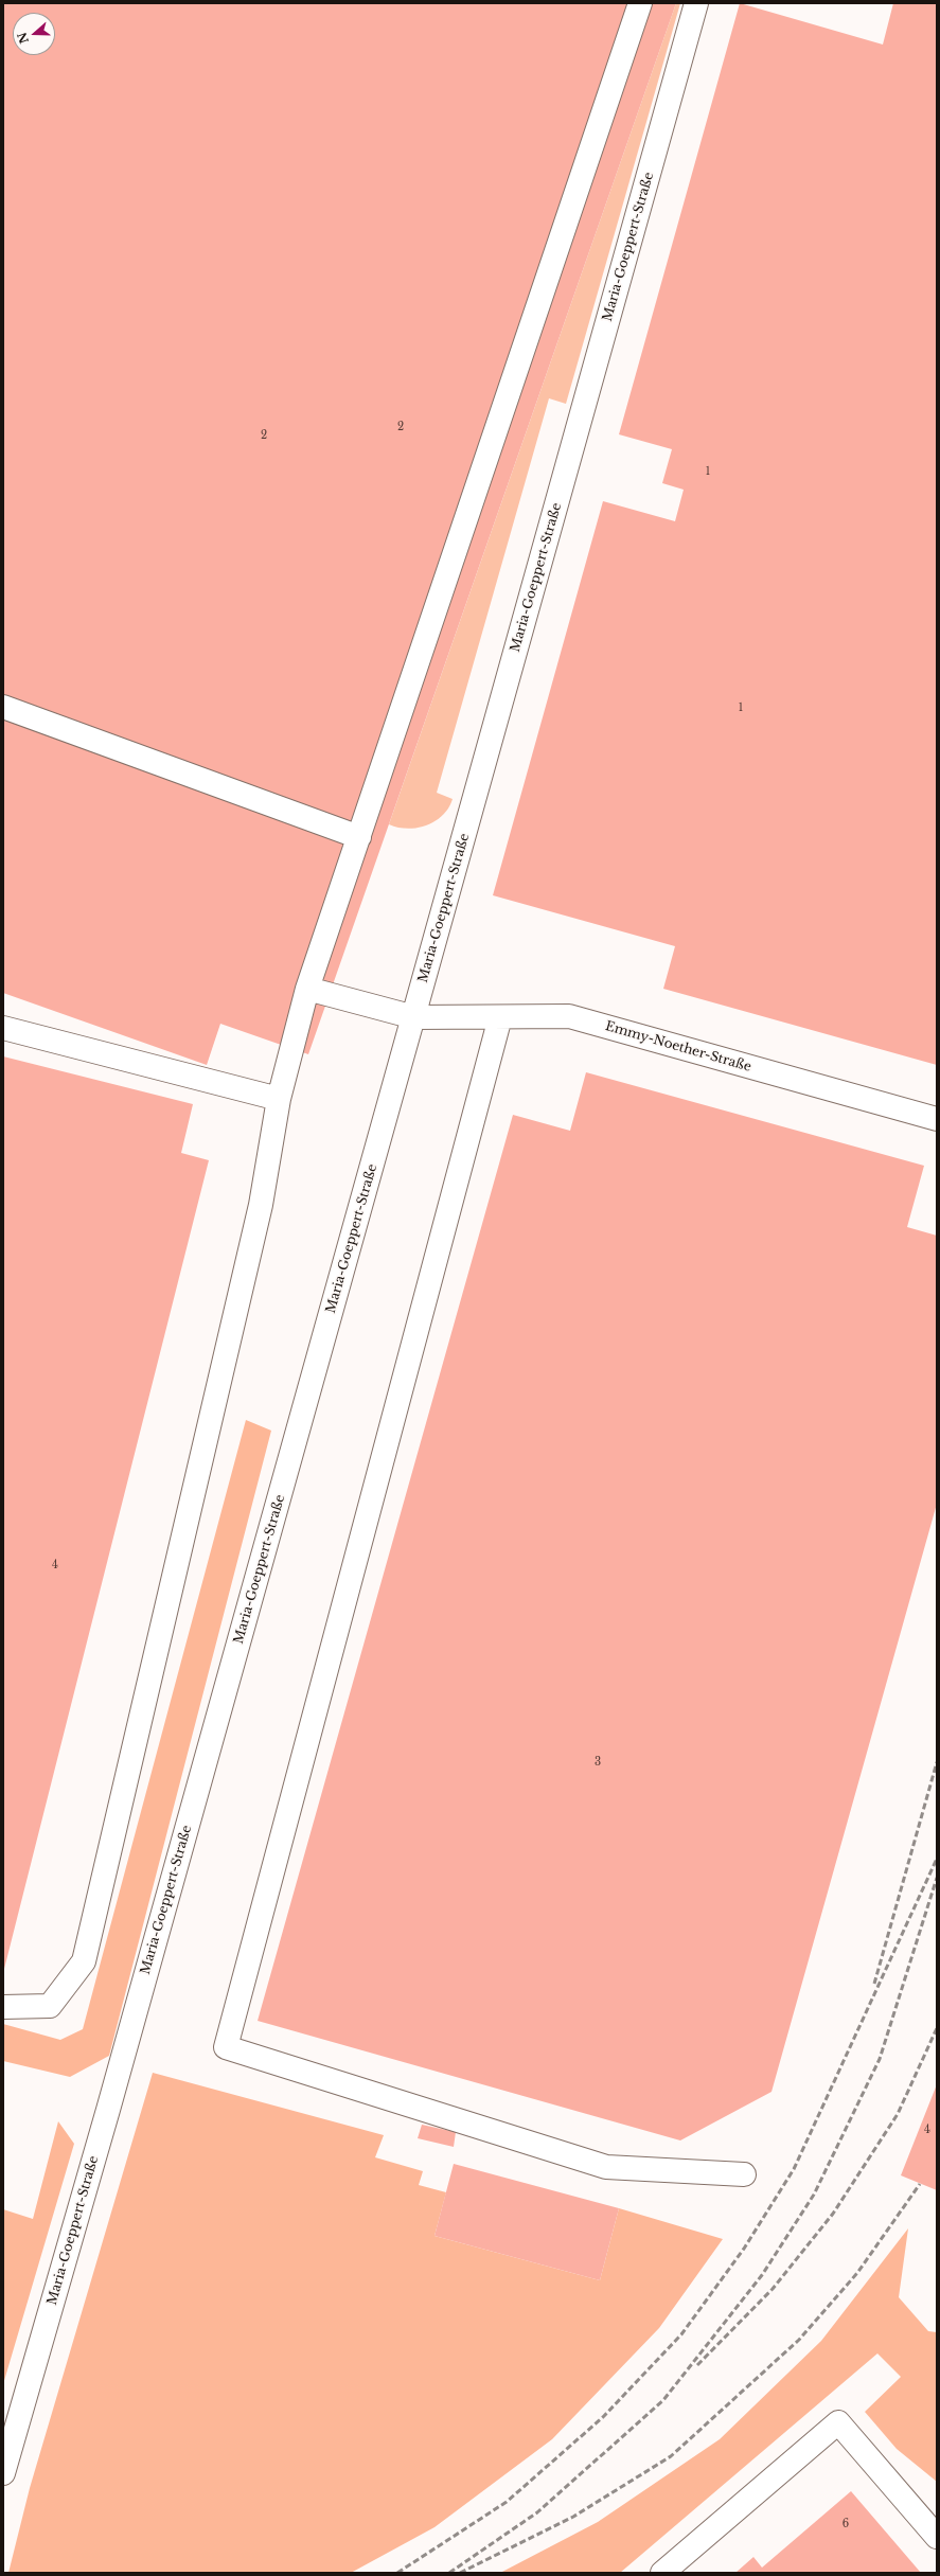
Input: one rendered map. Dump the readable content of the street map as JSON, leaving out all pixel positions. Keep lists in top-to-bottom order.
{
  "streets": {
    "lane": ["Maria-Goeppert-Straße", "Emmy-Noether-Straße"]
  },
  "crossings": [
    ["Maria-Goeppert-Straße", "Emmy-Noether-Straße"]
  ],
  "house_numbers": [
    "2",
    "2",
    "1",
    "1",
    "4",
    "3",
    "4",
    "6"
  ],
  "north": "left"
}
